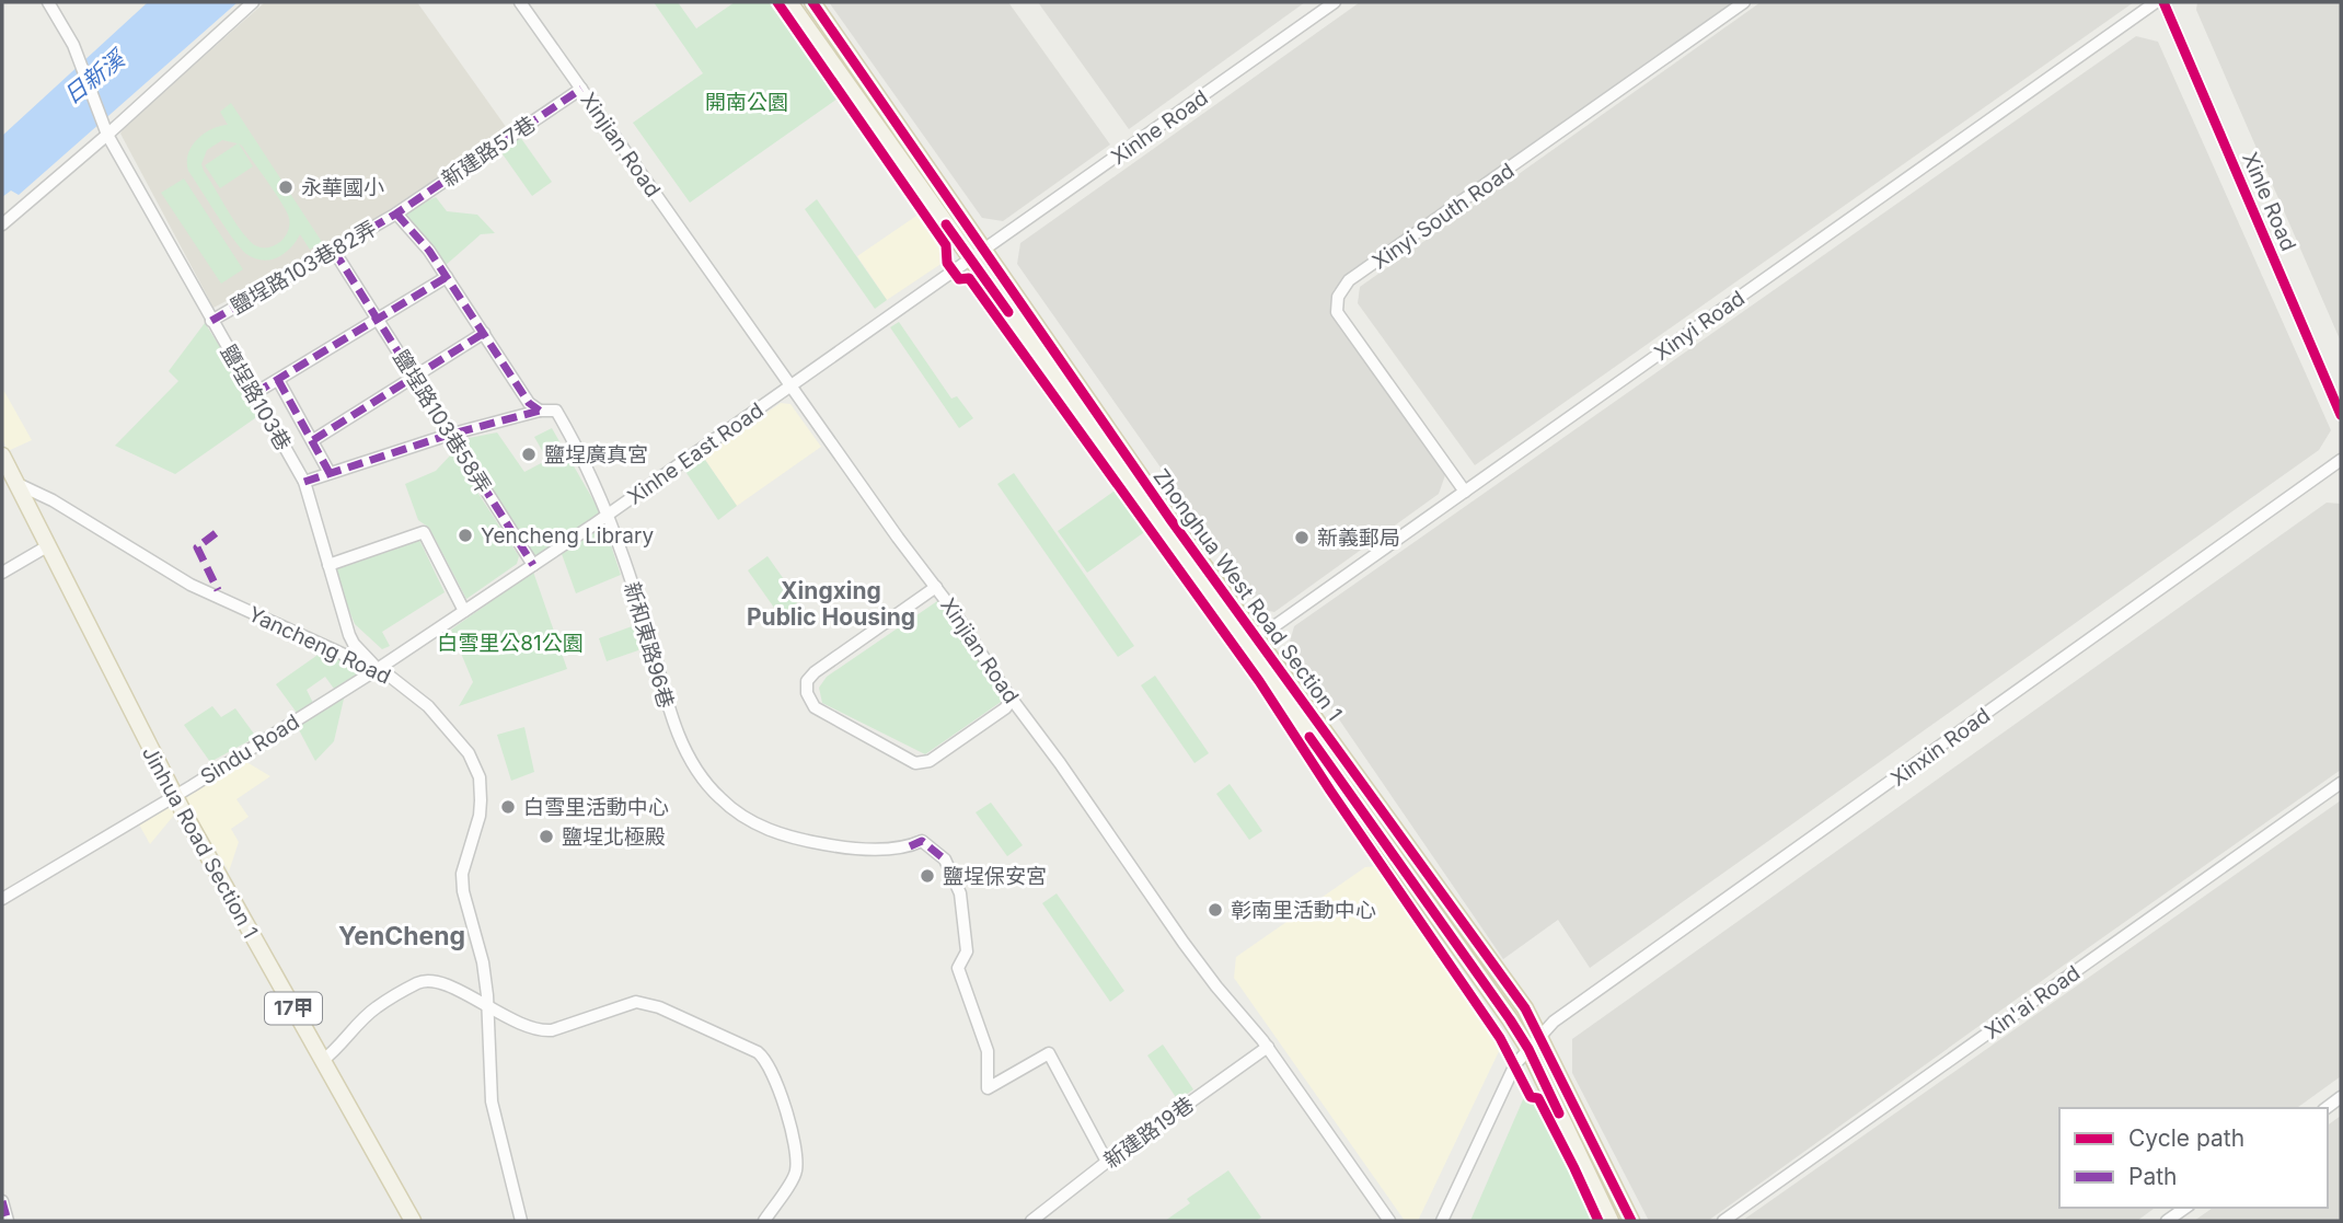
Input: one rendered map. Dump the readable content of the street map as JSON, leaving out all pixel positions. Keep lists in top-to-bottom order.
{
  "streets": {
    "main road": ["Zhonghua West Road Section 1", "Jinhua Road Section 1", "17甲"],
    "street": [
      "Xinhe Road",
      "Xinjian Road",
      "新建路57巷",
      "Xinle Road",
      "Xinyi South Road",
      "鹽埕路103巷82弄",
      "Xinyi Road",
      "鹽埕路103巷",
      "鹽埕路103巷58弄",
      "Xinhe East Road",
      "Yancheng Road",
      "新和東路96巷",
      "Xinxin Road",
      "Sindu Road",
      "Xin'ai Road",
      "新建路19巷"
    ]
  },
  "crossings": [
    ["Xinhe Road", "Xinhe East Road"],
    ["Xinhe Road", "Zhonghua West Road Section 1"],
    ["Xinjian Road", "新建路57巷"],
    ["Xinjian Road", "Xinhe East Road"],
    ["Xinjian Road", "新建路19巷"],
    ["新建路57巷", "鹽埕路103巷82弄"],
    ["Xinyi South Road", "Xinyi Road"],
    ["鹽埕路103巷82弄", "鹽埕路103巷"],
    ["鹽埕路103巷82弄", "鹽埕路103巷58弄"],
    ["Xinyi Road", "Zhonghua West Road Section 1"],
    ["鹽埕路103巷", "Xinhe East Road"],
    ["鹽埕路103巷", "Yancheng Road"],
    ["鹽埕路103巷", "Sindu Road"],
    ["鹽埕路103巷58弄", "Xinhe East Road"],
    ["Xinhe East Road", "Zhonghua West Road Section 1"],
    ["Xinhe East Road", "Yancheng Road"],
    ["Xinhe East Road", "新和東路96巷"],
    ["Xinhe East Road", "Sindu Road"],
    ["Zhonghua West Road Section 1", "Xinxin Road"],
    ["Yancheng Road", "Sindu Road"],
    ["Yancheng Road", "Jinhua Road Section 1"],
    ["新和東路96巷", "新建路19巷"],
    ["Sindu Road", "Jinhua Road Section 1"]
  ],
  "districts": ["Xingxing Public Housing", "YenCheng"],
  "water": ["日新溪"],
  "parks": ["開南公園", "白雪里公81公園"],
  "places": [
    "永華國小",
    "鹽埕廣真宮",
    "Yencheng Library",
    "新義郵局",
    "白雪里活動中心",
    "鹽埕北極殿",
    "鹽埕保安宮",
    "彰南里活動中心"
  ],
  "legend": ["Cycle path", "Path"]
}
